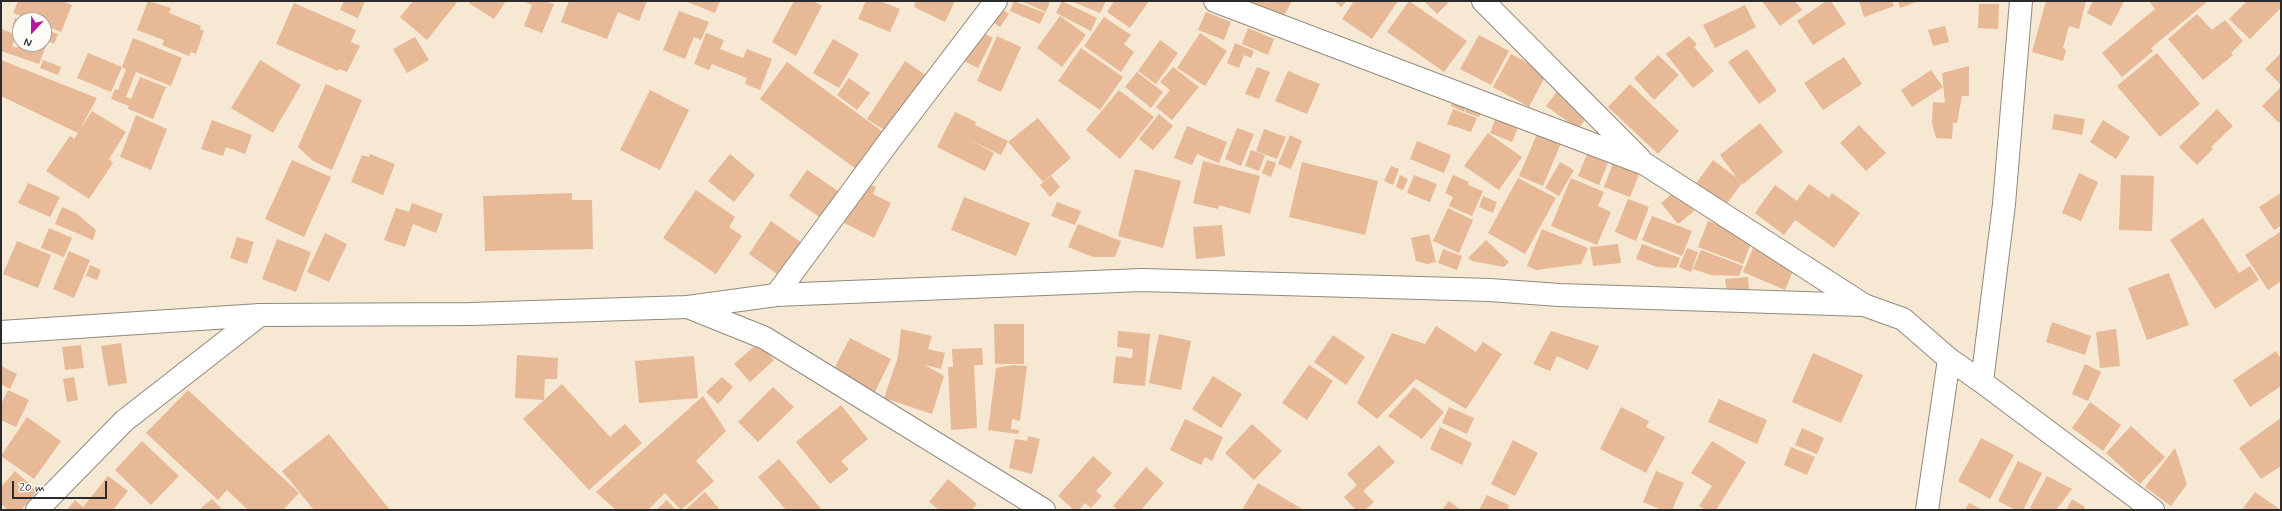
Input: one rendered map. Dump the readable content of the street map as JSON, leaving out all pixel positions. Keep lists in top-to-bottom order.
{
  "scale_bar": "20 m",
  "north": "bottom"
}
